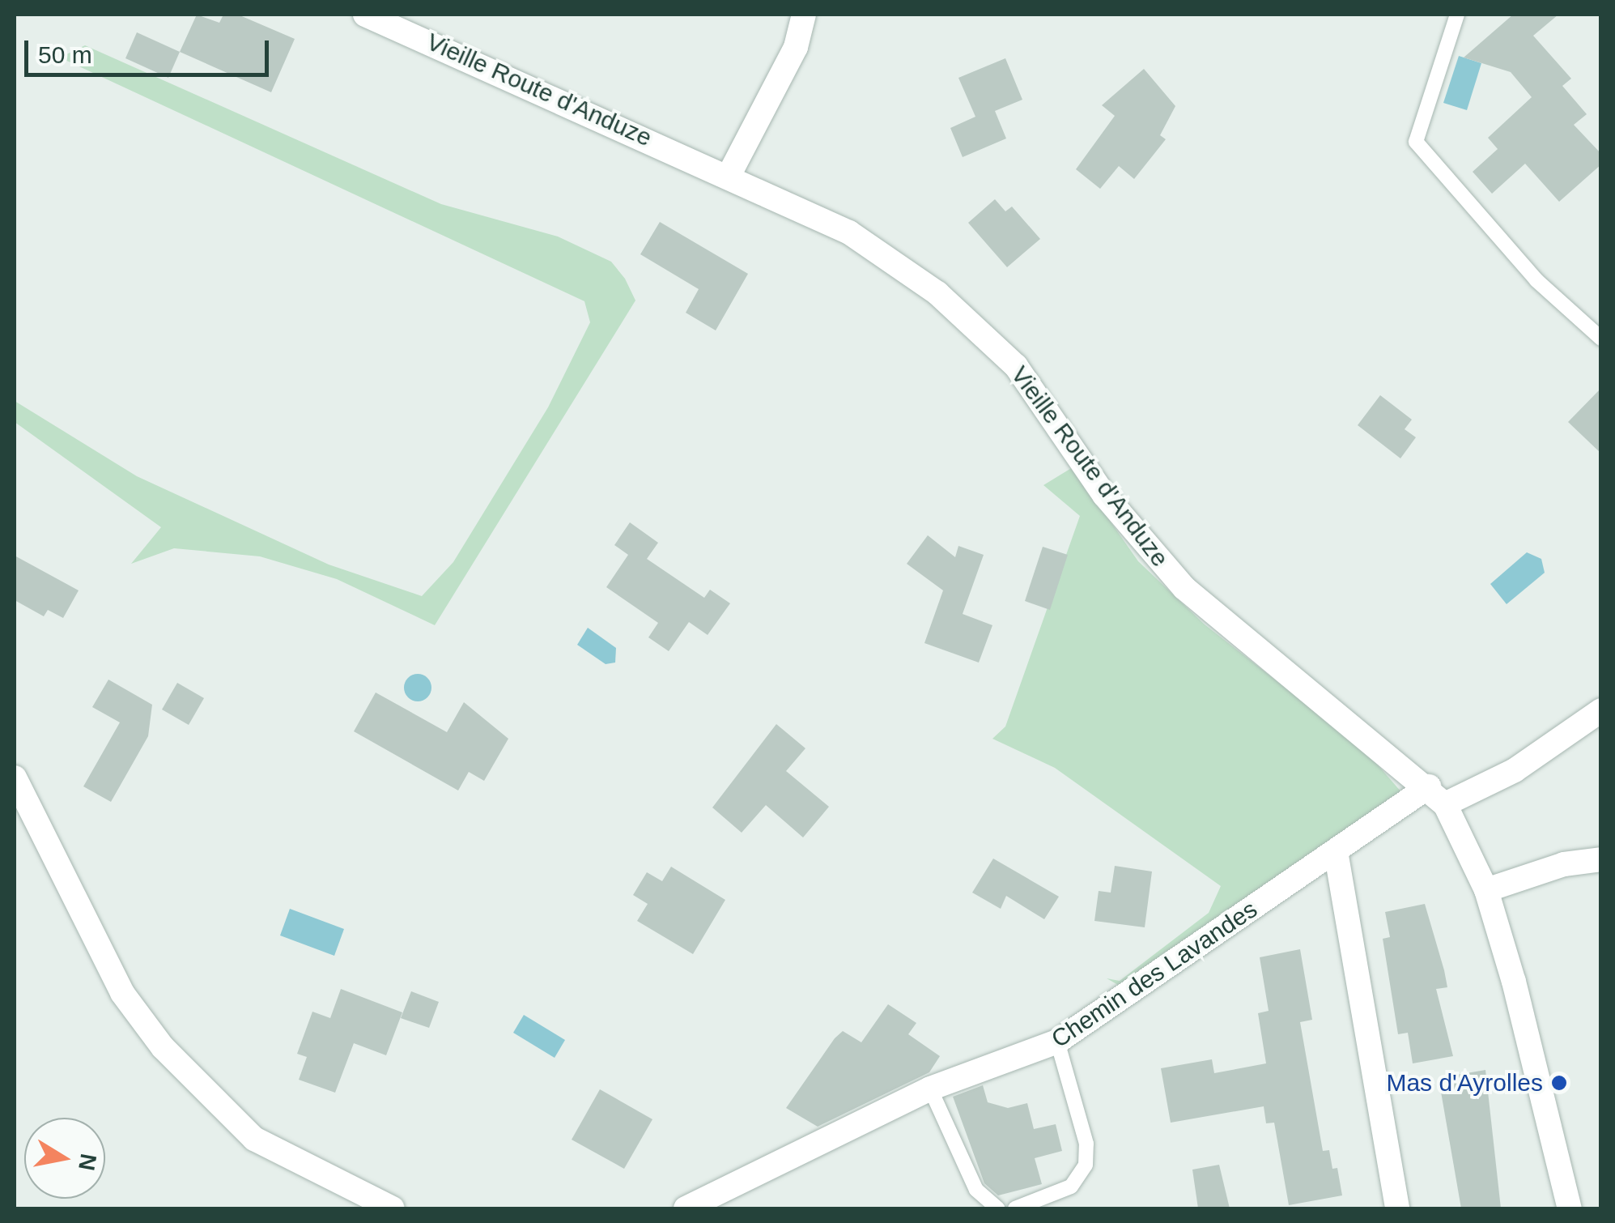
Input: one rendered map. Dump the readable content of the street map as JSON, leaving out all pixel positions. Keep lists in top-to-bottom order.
{
  "streets": {
    "street": ["Vieille Route d'Anduze", "Chemin des Lavandes"]
  },
  "crossings": [
    ["Vieille Route d'Anduze", "Chemin des Lavandes"]
  ],
  "places": ["Mas d'Ayrolles"],
  "scale_bar": "50 m",
  "north": "right"
}
